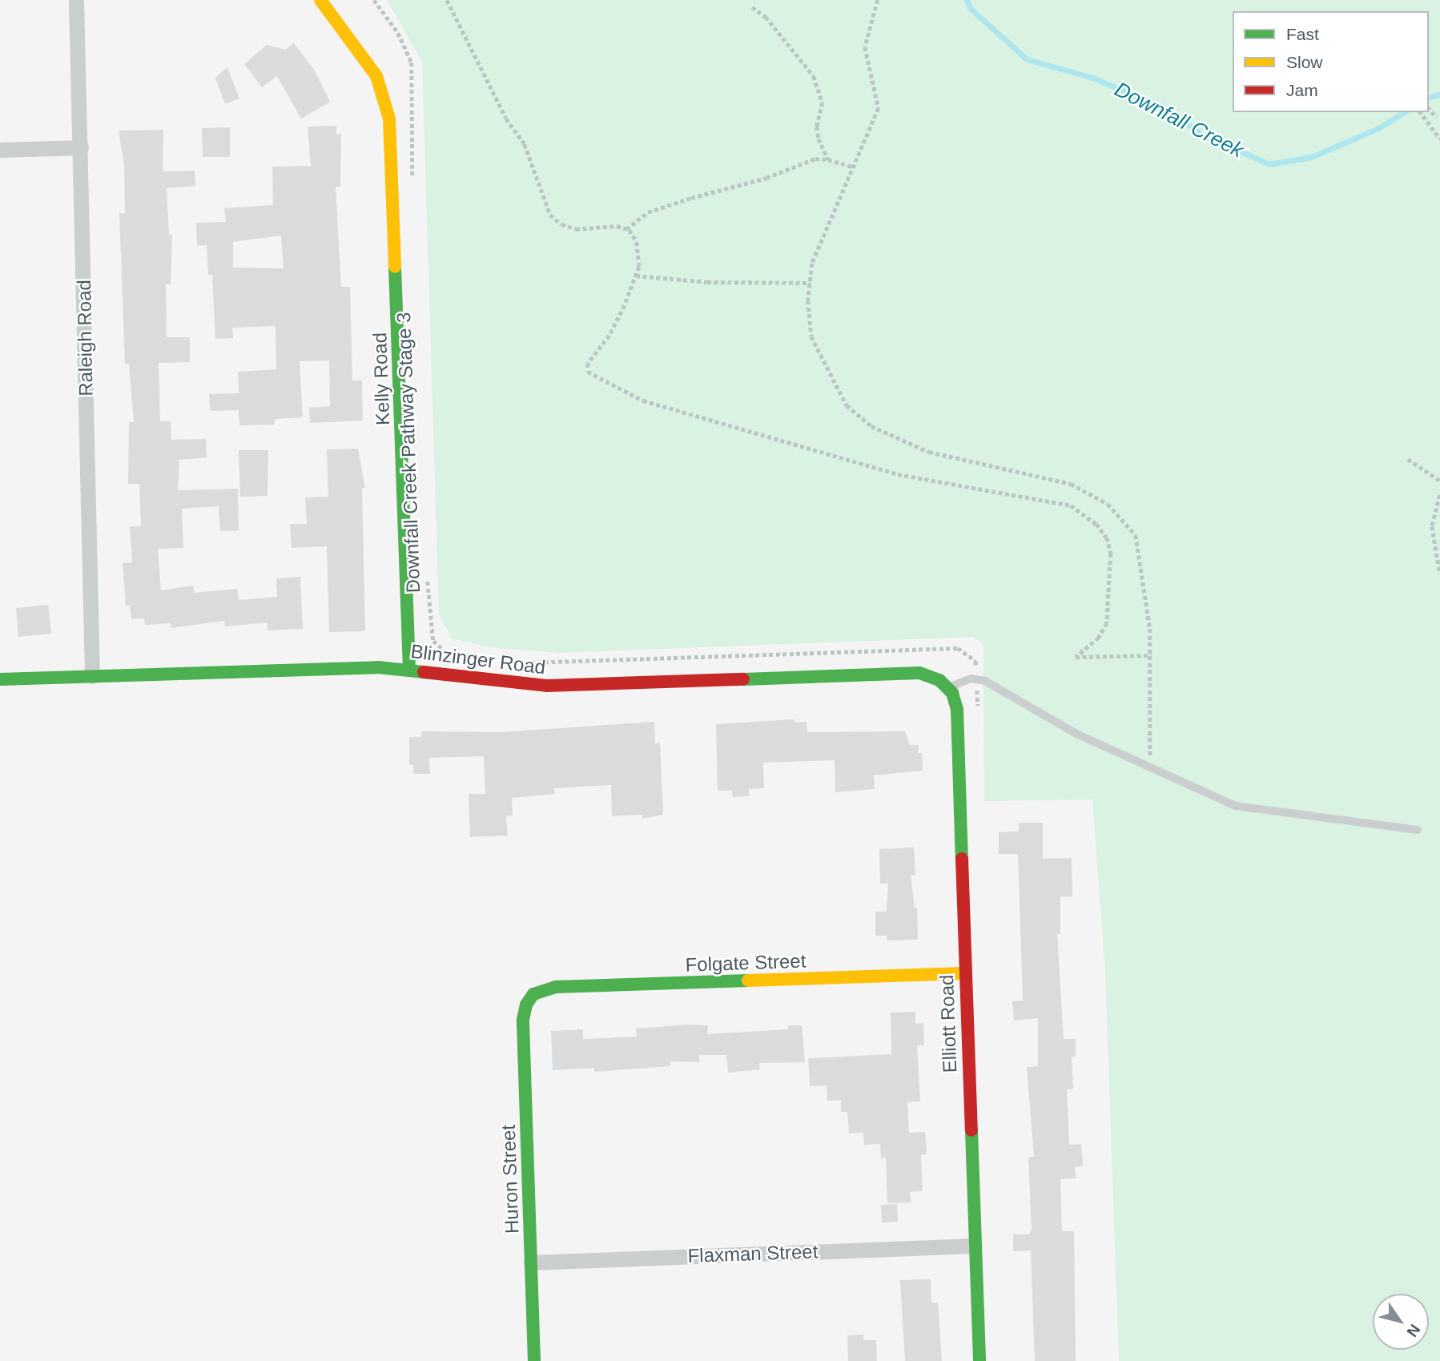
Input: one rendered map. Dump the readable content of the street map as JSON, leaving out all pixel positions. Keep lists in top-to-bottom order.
{
  "streets": {
    "street": [
      "Raleigh Road",
      "Kelly Road",
      "Blinzinger Road",
      "Folgate Street",
      "Elliott Road",
      "Huron Street",
      "Flaxman Street"
    ],
    "path": ["Downfall Creek Pathway Stage 3"]
  },
  "crossings": [
    ["Raleigh Road", "Blinzinger Road"],
    ["Kelly Road", "Blinzinger Road"],
    ["Blinzinger Road", "Elliott Road"],
    ["Folgate Street", "Elliott Road"],
    ["Folgate Street", "Huron Street"],
    ["Elliott Road", "Flaxman Street"],
    ["Huron Street", "Flaxman Street"]
  ],
  "water": ["Downfall Creek"],
  "legend": ["Fast", "Slow", "Jam"],
  "north": "bottom right"
}
